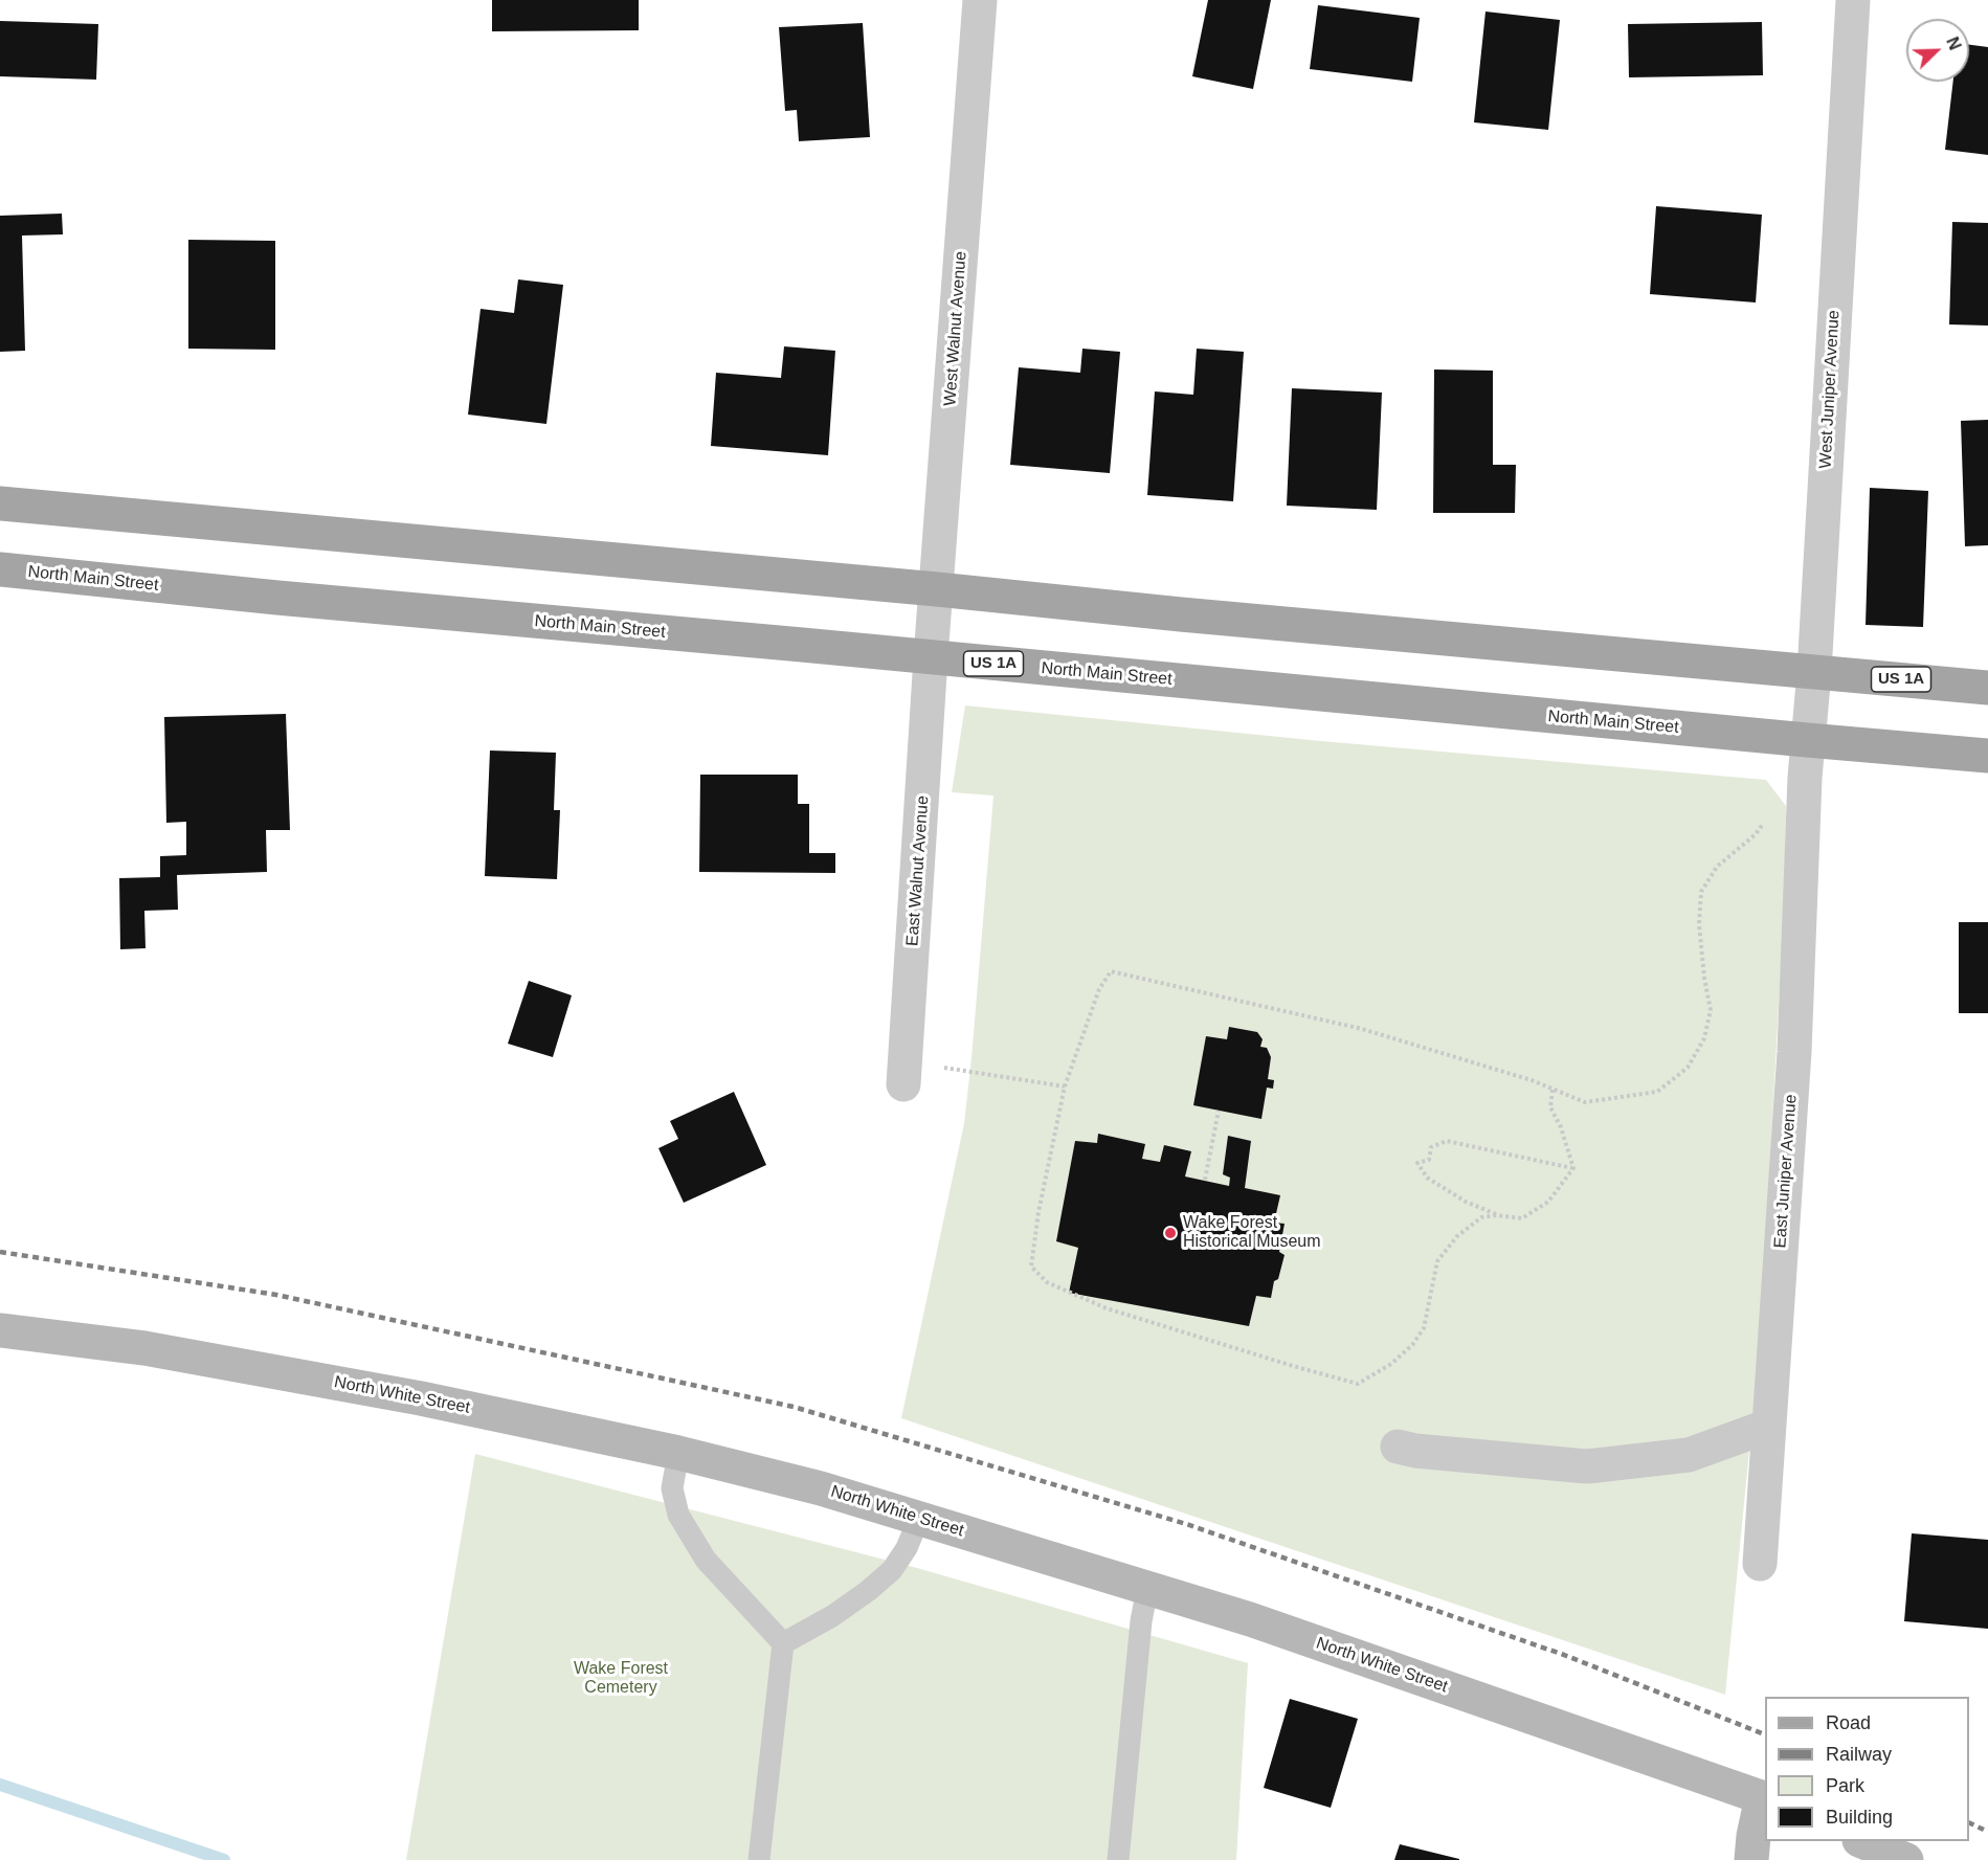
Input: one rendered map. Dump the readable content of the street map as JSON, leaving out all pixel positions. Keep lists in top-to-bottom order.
{
  "streets": {
    "main road": ["North Main Street", "US 1A", "North White Street"],
    "street": [
      "West Walnut Avenue",
      "West Juniper Avenue",
      "East Walnut Avenue",
      "East Juniper Avenue"
    ]
  },
  "crossings": [
    ["West Walnut Avenue", "North Main Street"],
    ["West Walnut Avenue", "East Walnut Avenue"],
    ["West Juniper Avenue", "North Main Street"],
    ["West Juniper Avenue", "US 1A"],
    ["West Juniper Avenue", "East Juniper Avenue"],
    ["North Main Street", "East Walnut Avenue"]
  ],
  "parks": ["Wake Forest Cemetery"],
  "places": ["Wake Forest Historical Museum"],
  "legend": [
    "Road",
    "Railway",
    "Park",
    "Building"
  ],
  "north": "top right"
}
